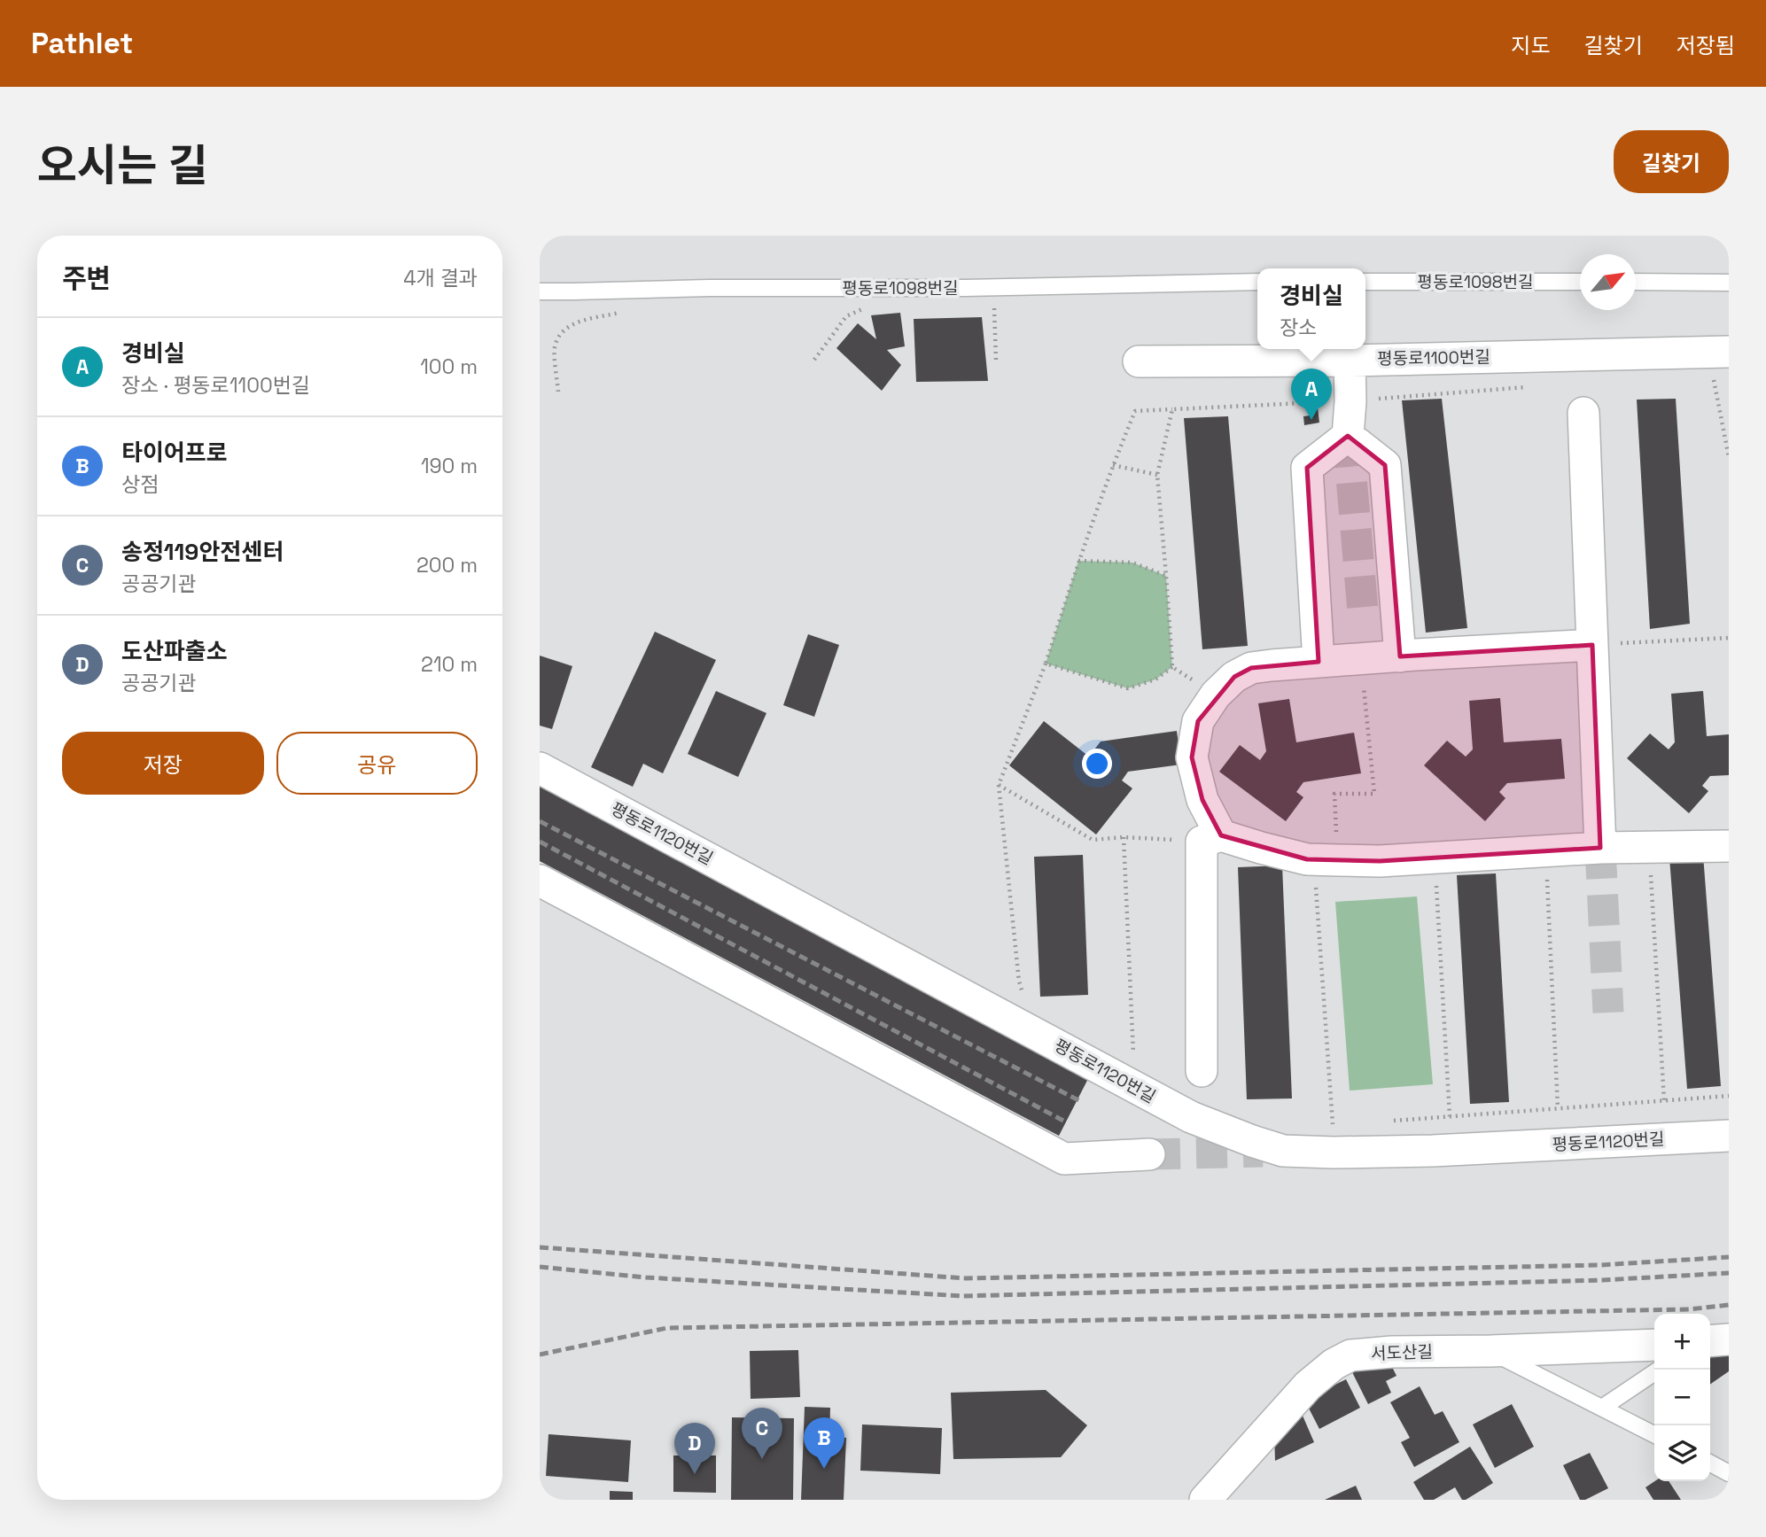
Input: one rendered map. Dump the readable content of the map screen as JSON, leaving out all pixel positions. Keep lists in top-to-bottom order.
{
  "streets": {
    "street": ["평동로1100번길", "평동로1120번길", "서도산길"],
    "lane": ["평동로1098번길"]
  },
  "north": "top right",
  "page": {
    "header": "Pathlet",
    "nav": ["지도", "길찾기", "저장됨"],
    "title": "오시는 길",
    "buttons": [
      "길찾기",
      ["저장", "공유"]
    ],
    "heading": ["주변", "4개 결과"],
    "popup": ["경비실", "장소"],
    "list": [
      {
        "mark": "A",
        "name": "경비실",
        "note": "장소 · 평동로1100번길",
        "value": "100 m"
      },
      {
        "mark": "B",
        "name": "타이어프로",
        "note": "상점",
        "value": "190 m"
      },
      {
        "mark": "C",
        "name": "송정119안전센터",
        "note": "공공기관",
        "value": "200 m"
      },
      {
        "mark": "D",
        "name": "도산파출소",
        "note": "공공기관",
        "value": "210 m"
      }
    ],
    "pins": [
      "A",
      "C",
      "B",
      "D"
    ],
    "map_buttons": ["+", "−"]
  }
}
